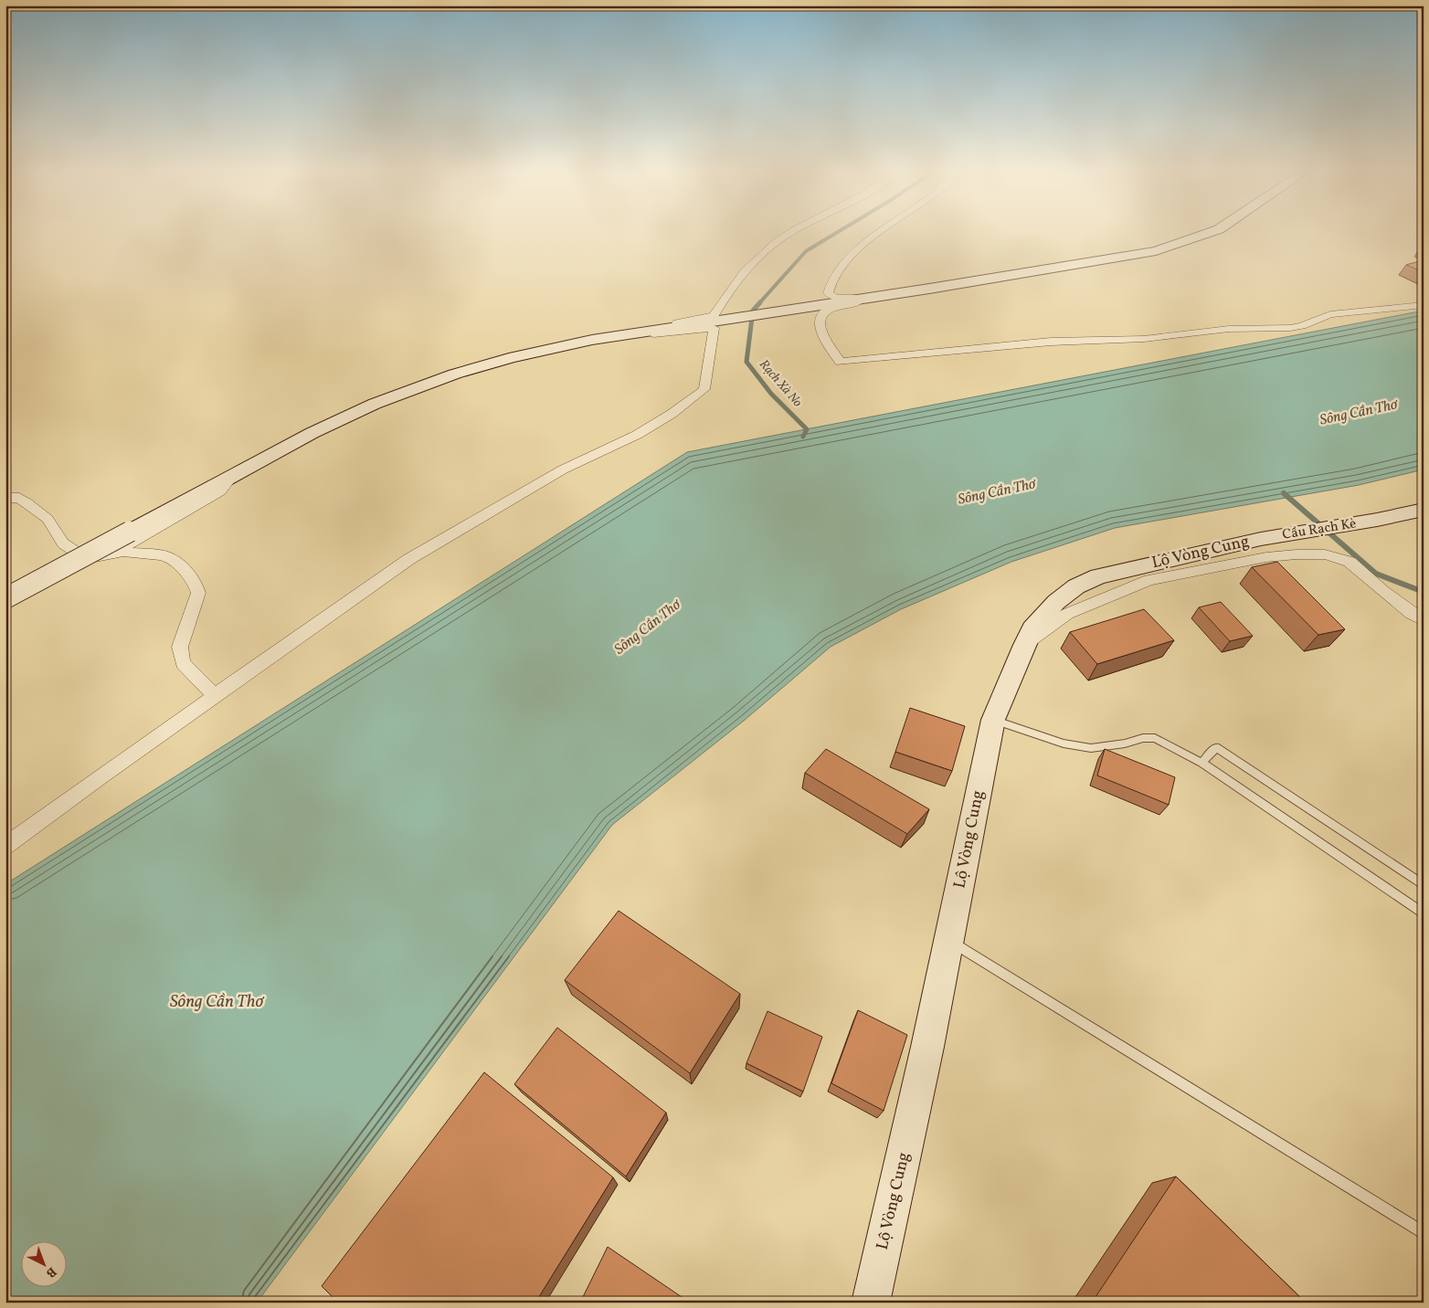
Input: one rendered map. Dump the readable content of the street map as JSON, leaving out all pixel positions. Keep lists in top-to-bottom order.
{
  "streets": {
    "street": ["Cầu Rạch Kè", "Lộ Vòng Cung"]
  },
  "crossings": [
    ["Cầu Rạch Kè", "Lộ Vòng Cung"]
  ],
  "water": ["Rạch Xà No", "Sông Cần Thơ"],
  "north": "bottom right"
}
